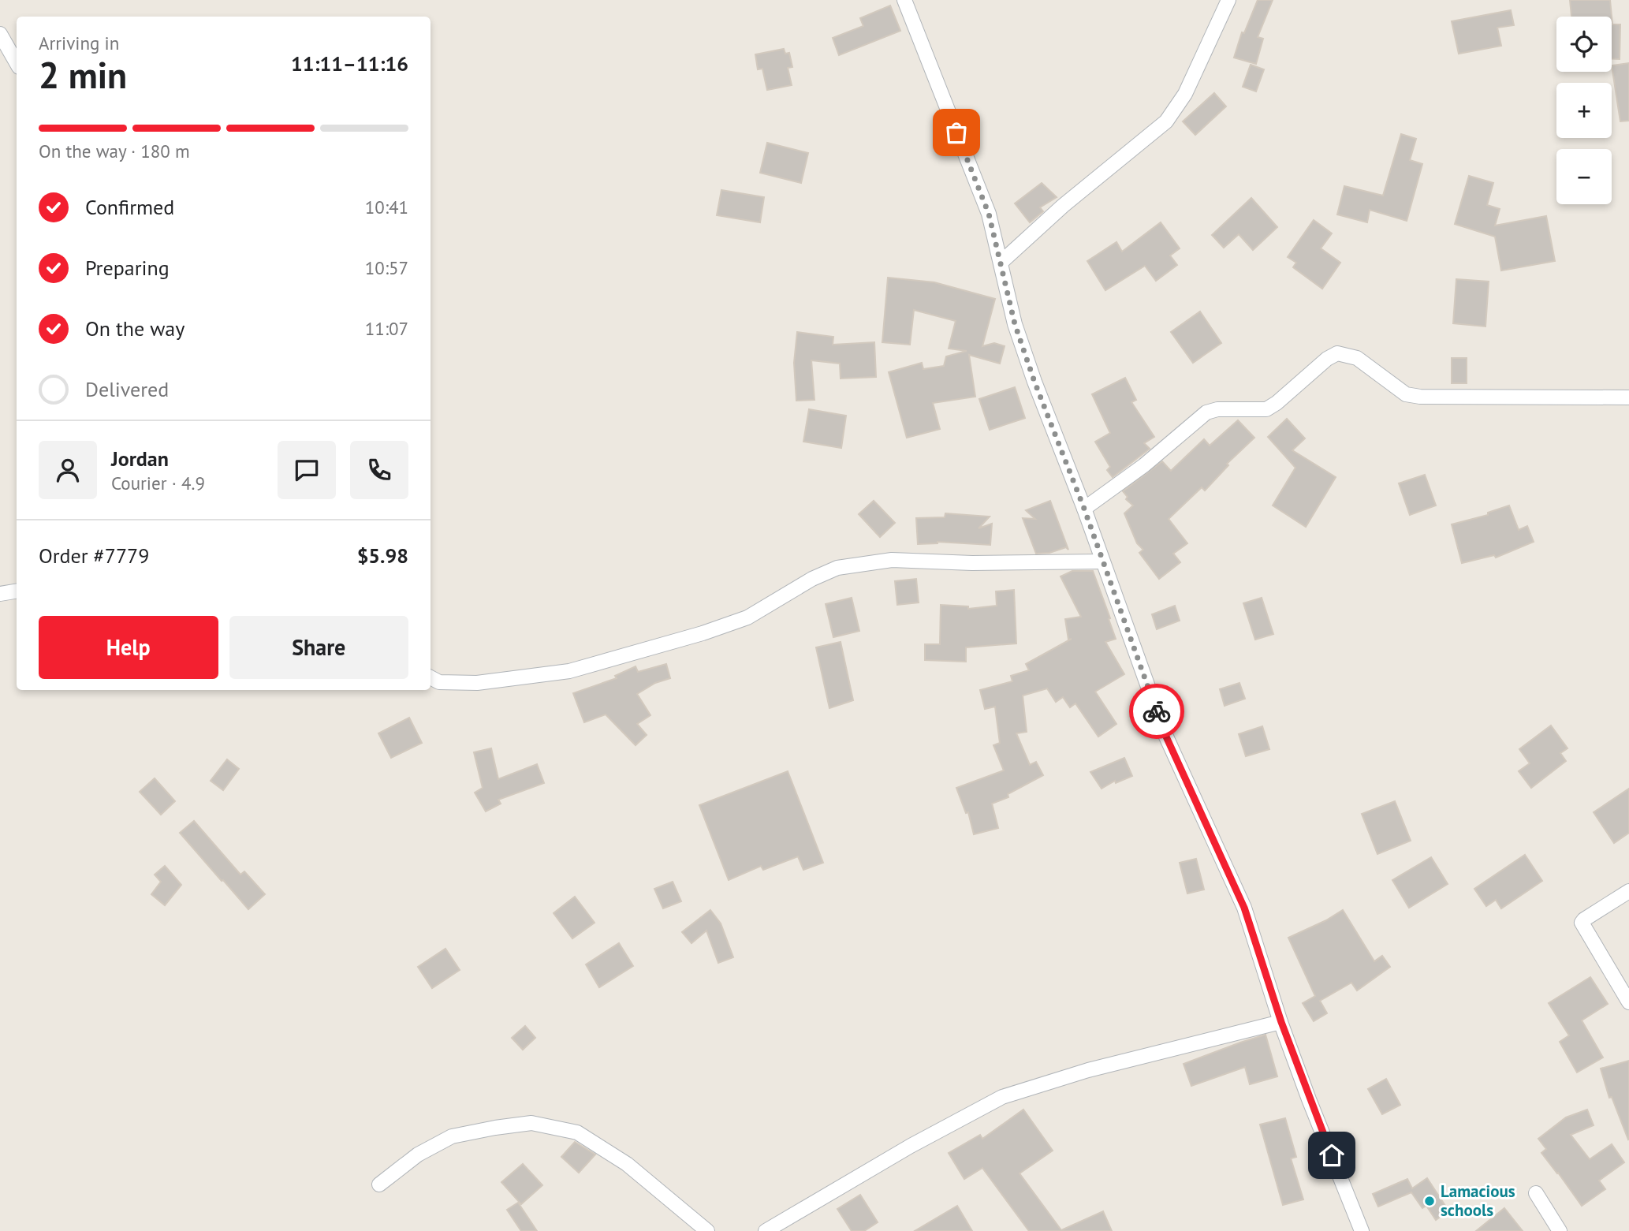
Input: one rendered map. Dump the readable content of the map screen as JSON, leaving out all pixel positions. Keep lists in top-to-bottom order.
{
  "places": ["Lamacious schools"],
  "page": {
    "map_buttons": ["+", "−"],
    "heading": ["2 min", "Arriving in", "11:11–11:16"],
    "panel": [
      "Jordan",
      "Courier · 4.9",
      "Order #7779",
      "$5.98"
    ],
    "bar": "On the way · 180 m",
    "list": [
      ["Confirmed", "10:41"],
      ["Preparing", "10:57"],
      ["On the way", "11:07"],
      "Delivered"
    ],
    "buttons": ["Help", "Share"]
  }
}
